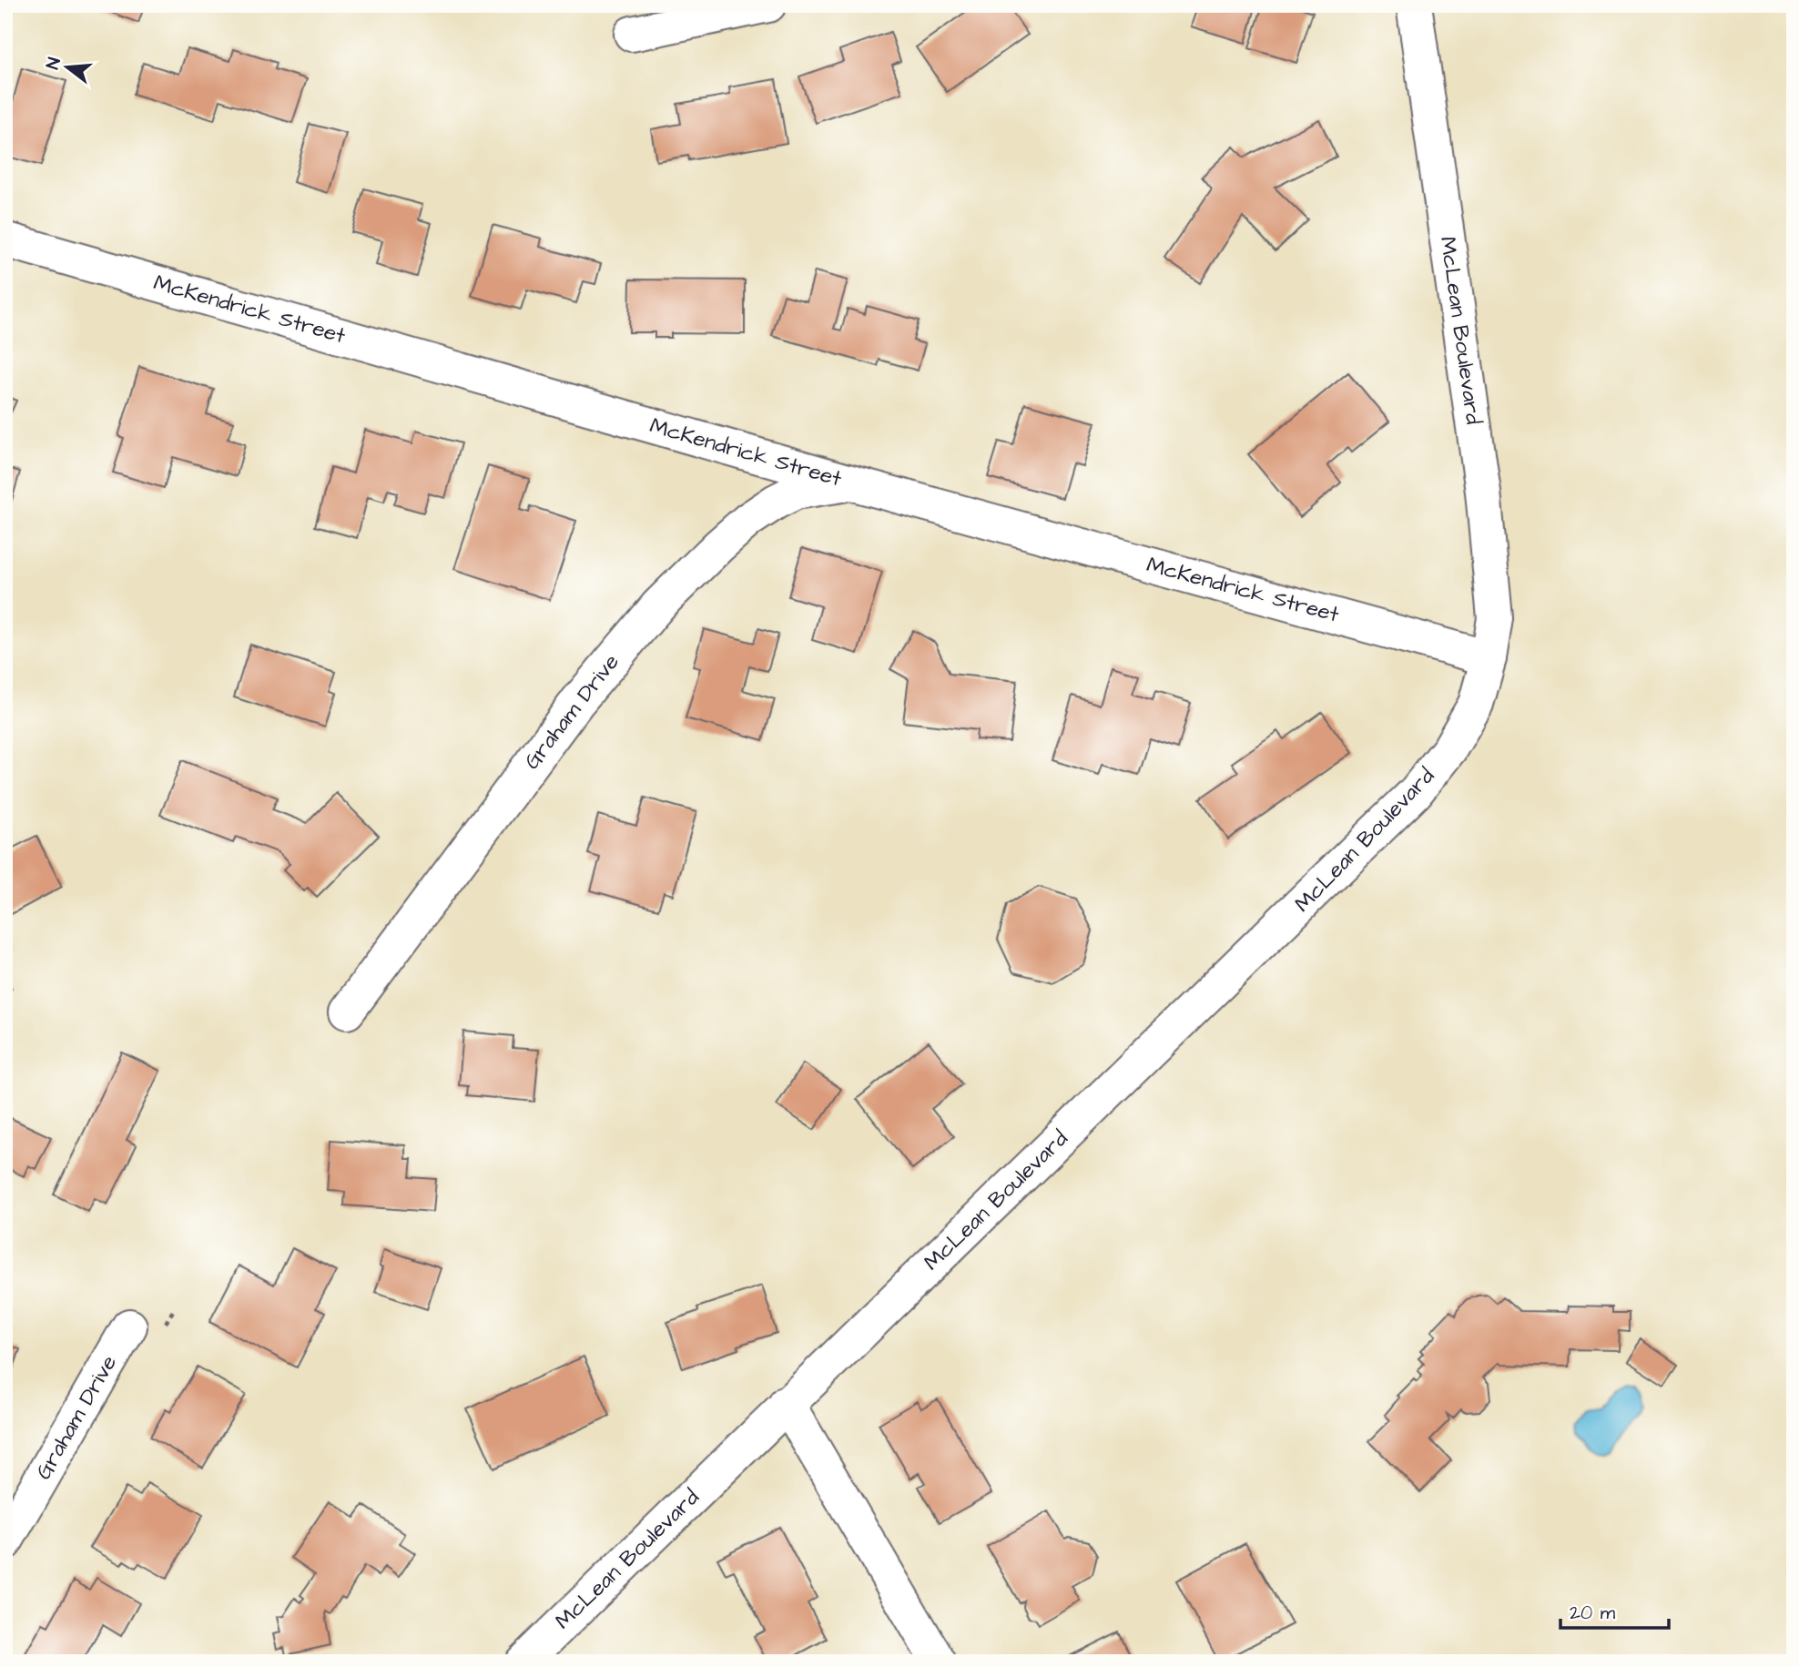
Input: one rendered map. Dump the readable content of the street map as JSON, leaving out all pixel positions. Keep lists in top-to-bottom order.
{
  "streets": {
    "street": ["McKendrick Street", "McLean Boulevard", "Graham Drive"]
  },
  "crossings": [
    ["McKendrick Street", "McLean Boulevard"],
    ["McKendrick Street", "Graham Drive"]
  ],
  "scale_bar": "20 m",
  "north": "left"
}
